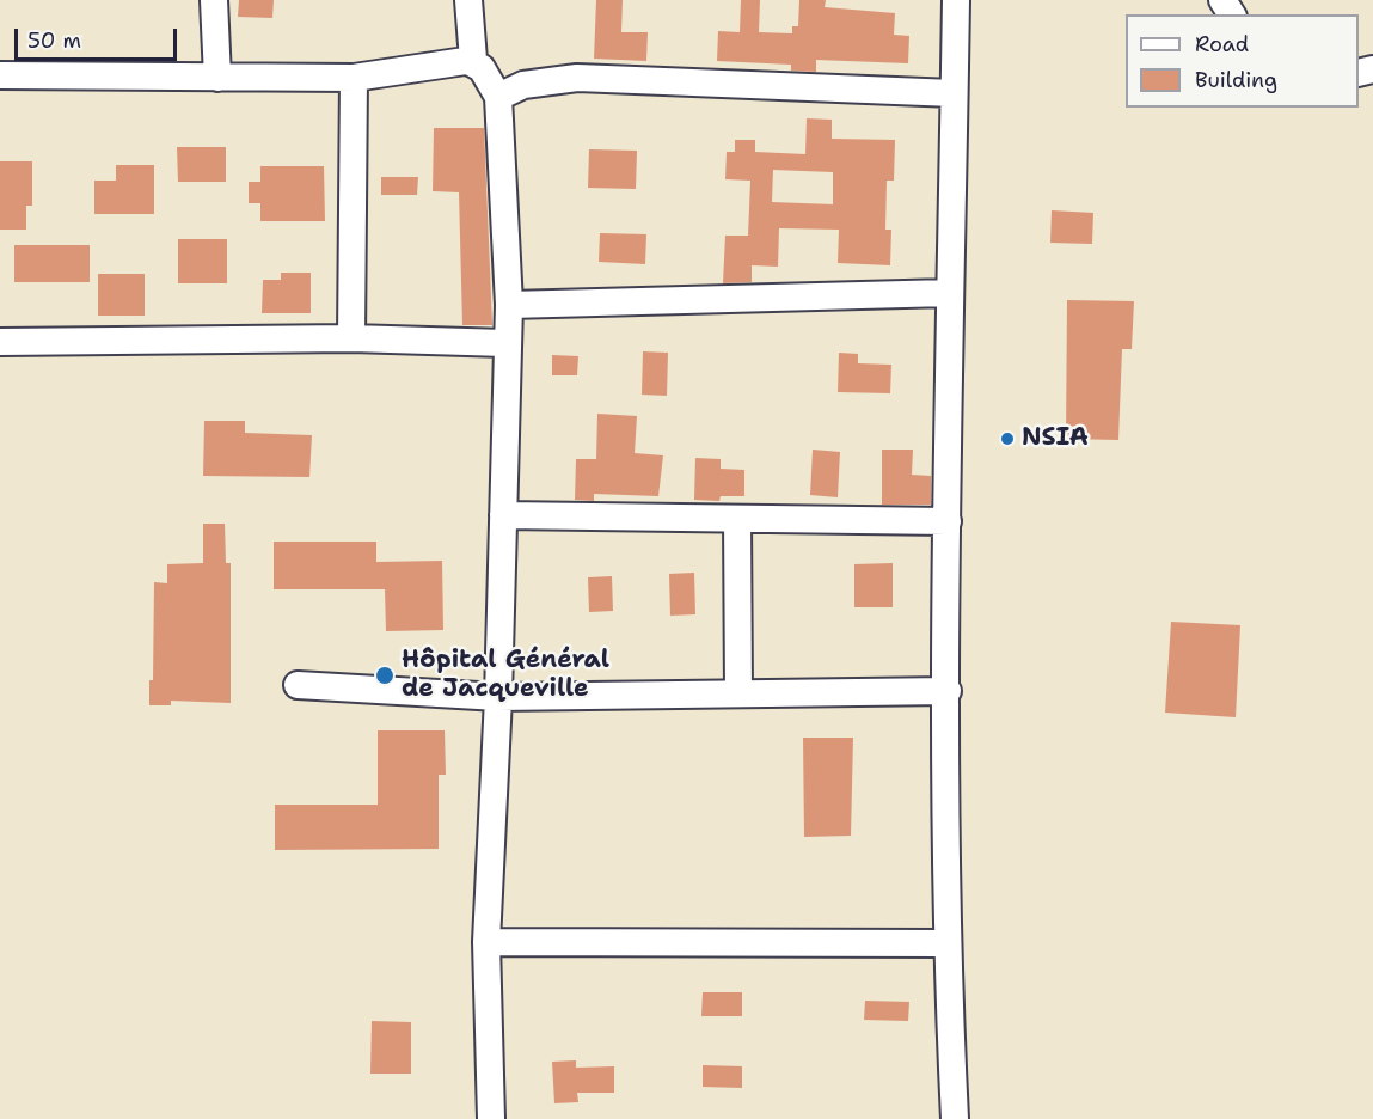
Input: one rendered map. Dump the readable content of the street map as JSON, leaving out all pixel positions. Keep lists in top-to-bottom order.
{
  "places": ["NSIA", "Hôpital Général de Jacqueville"],
  "legend": ["Road", "Building"],
  "scale_bar": "50 m"
}
